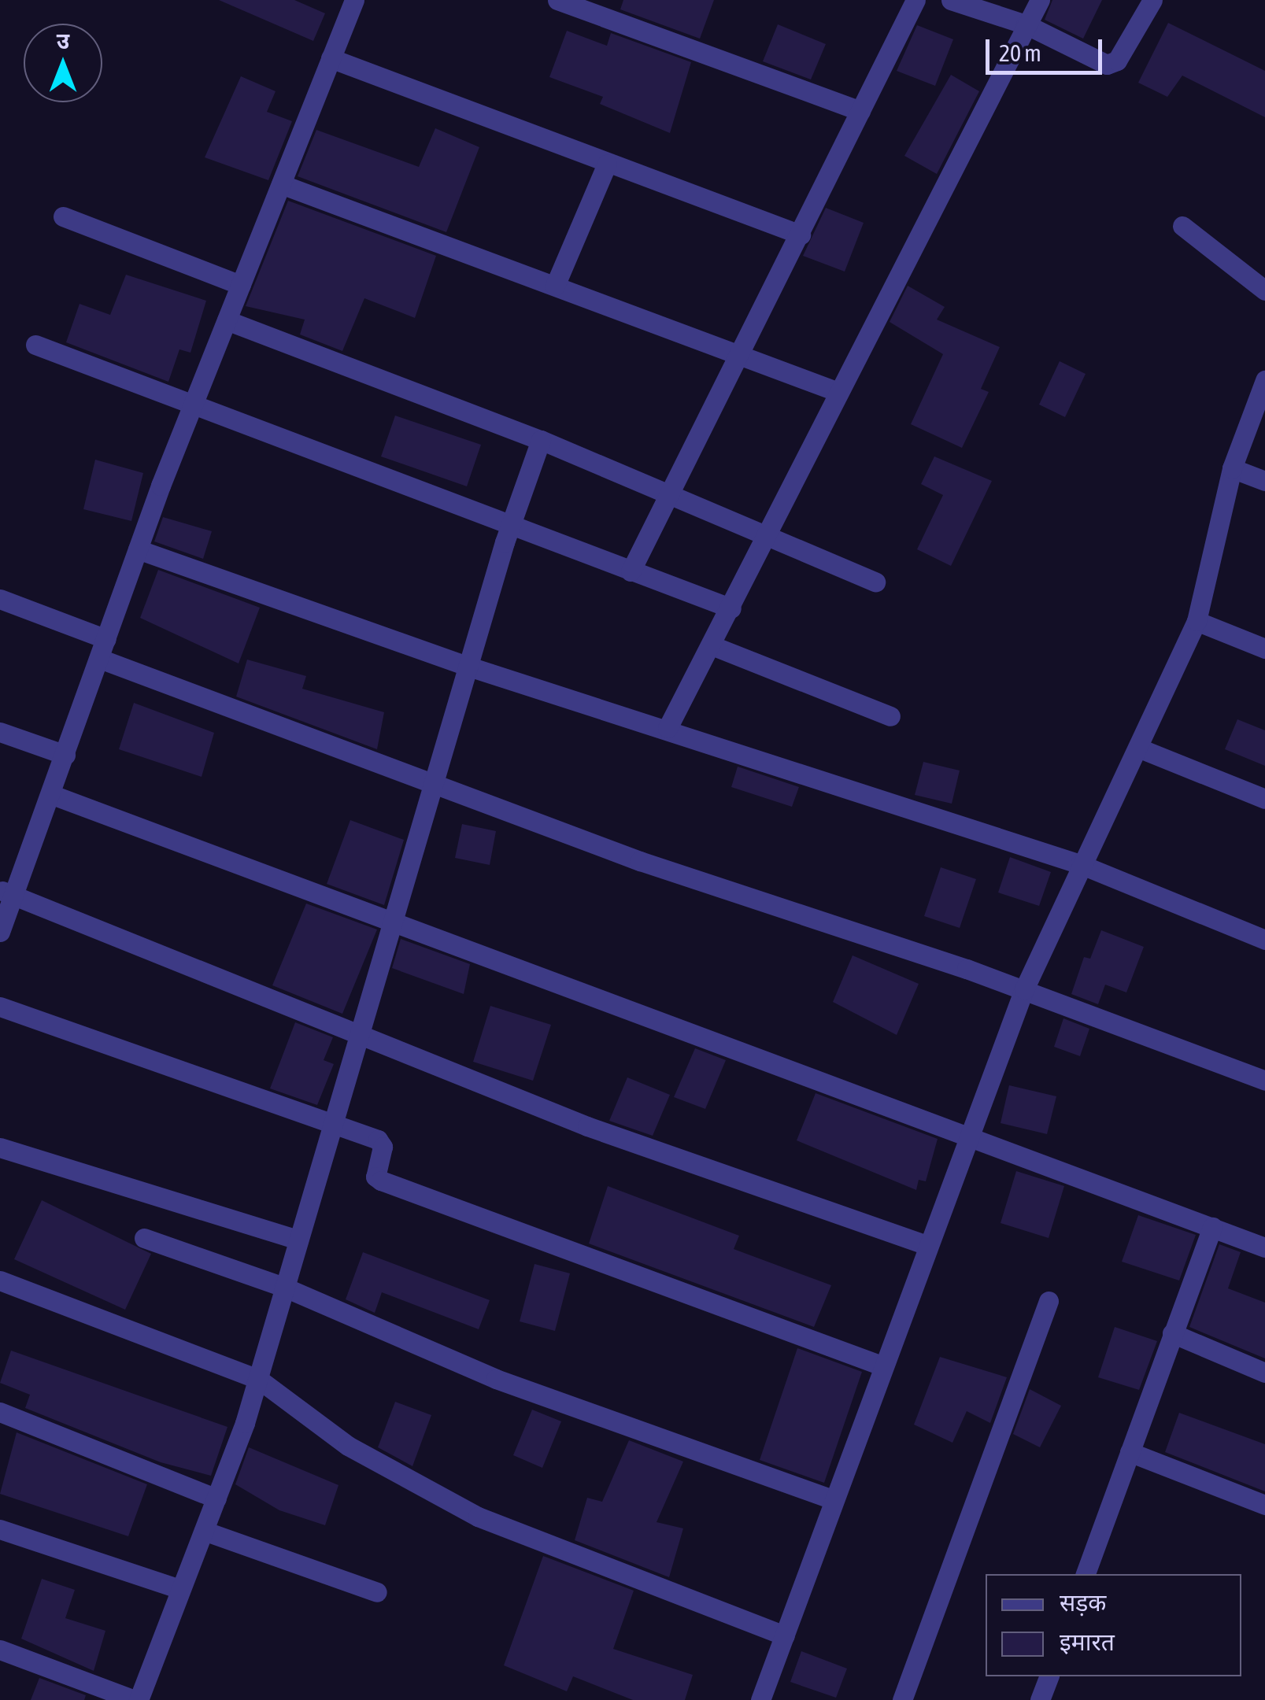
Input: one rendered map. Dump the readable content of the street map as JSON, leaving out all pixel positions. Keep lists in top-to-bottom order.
{
  "legend": ["सड़क", "इमारत"],
  "scale_bar": "20 m",
  "north": "top"
}
